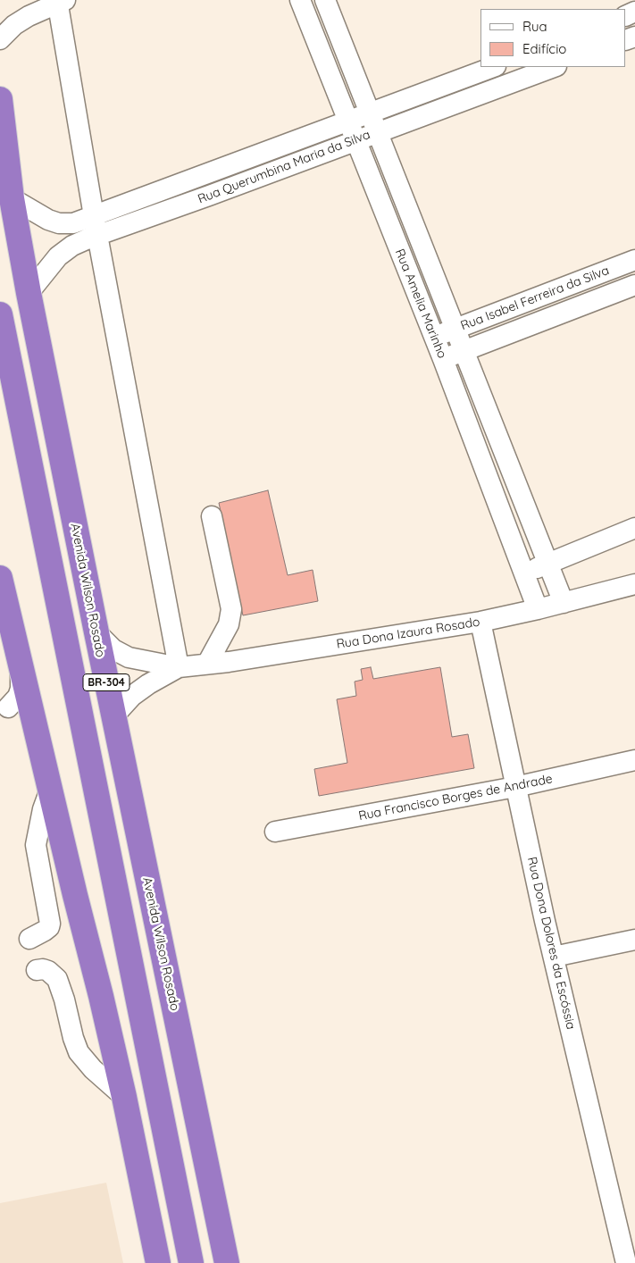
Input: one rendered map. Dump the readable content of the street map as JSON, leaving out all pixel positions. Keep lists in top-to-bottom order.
{
  "streets": {
    "highway": ["Avenida Wilson Rosado", "BR-304"],
    "street": [
      "Rua Querumbina Maria da Silva",
      "Rua Isabel Ferreira da Silva",
      "Rua Amelia Marinho",
      "Rua Dona Izaura Rosado",
      "Rua Francisco Borges de Andrade",
      "Rua Dona Dolores da Escóssia"
    ]
  },
  "crossings": [
    ["Rua Querumbina Maria da Silva", "Rua Amelia Marinho"],
    ["Rua Querumbina Maria da Silva", "Avenida Wilson Rosado"],
    ["Rua Isabel Ferreira da Silva", "Rua Amelia Marinho"],
    ["Rua Amelia Marinho", "Rua Dona Izaura Rosado"],
    ["Avenida Wilson Rosado", "Rua Dona Izaura Rosado"],
    ["Rua Dona Izaura Rosado", "Rua Dona Dolores da Escóssia"],
    ["Rua Francisco Borges de Andrade", "Rua Dona Dolores da Escóssia"]
  ],
  "legend": ["Rua", "Edifício"]
}
